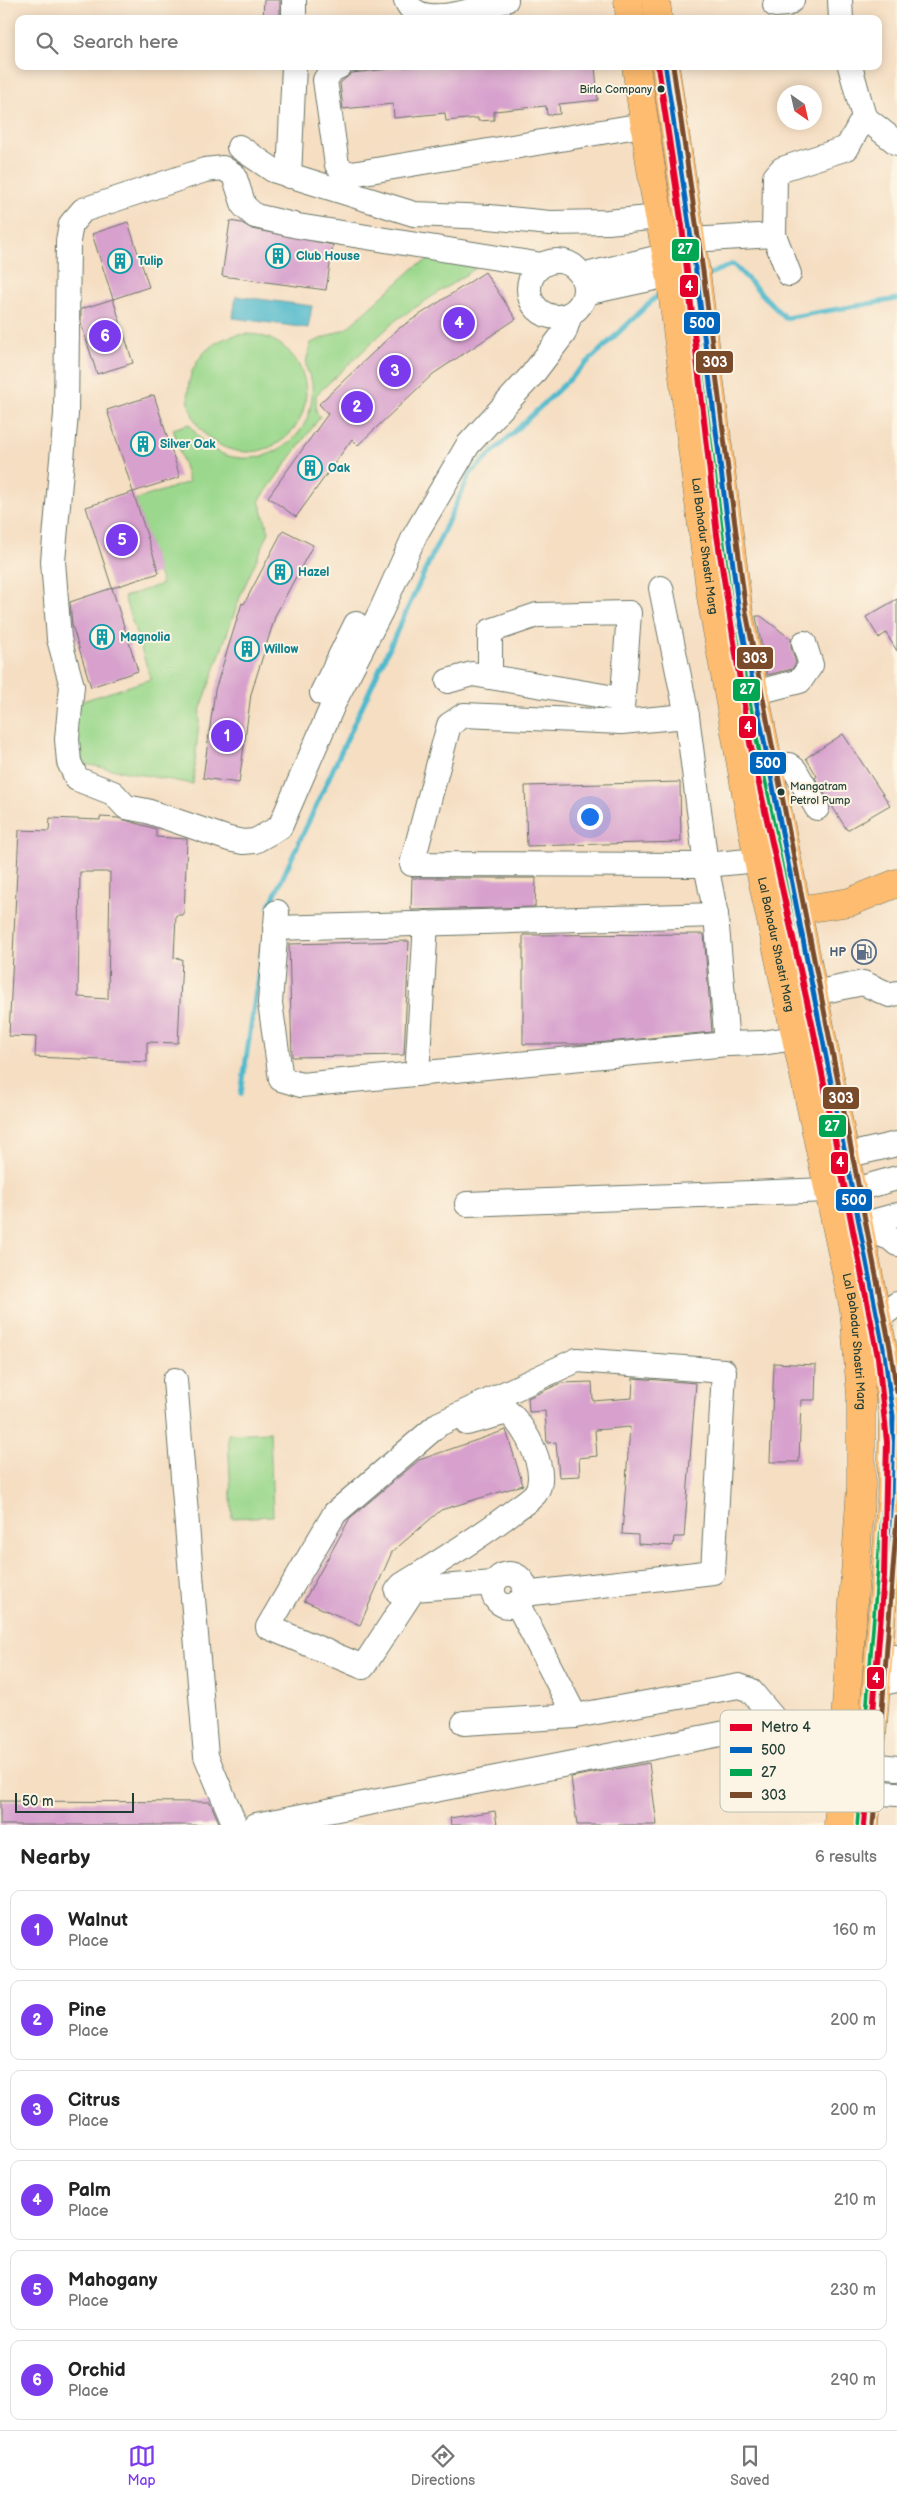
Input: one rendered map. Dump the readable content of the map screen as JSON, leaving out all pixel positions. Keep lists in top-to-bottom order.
{
  "streets": {
    "main road": ["Lal Bahadur Shastri Marg"]
  },
  "places": {
    "other": ["Birla Company", "Mangatram Petrol Pump"],
    "building": [
      "Club House",
      "Tulip",
      "Silver Oak",
      "Oak",
      "Hazel",
      "Magnolia",
      "Willow"
    ],
    "fuel station": ["HP"]
  },
  "lines": [
    "metro line 4",
    "transit line 500",
    "transit line 27",
    "transit line 303"
  ],
  "legend": [
    "Metro 4",
    "500",
    "27",
    "303"
  ],
  "scale_bar": "50 m",
  "north": "bottom right",
  "page": {
    "search": "Search here",
    "pins": [
      "4",
      "6",
      "3",
      "2",
      "5",
      "1"
    ],
    "scale": "50 m",
    "heading": ["Nearby", "6 results"],
    "list": [
      {
        "mark": "1",
        "name": "Walnut",
        "note": "Place",
        "value": "160 m"
      },
      {
        "mark": "2",
        "name": "Pine",
        "note": "Place",
        "value": "200 m"
      },
      {
        "mark": "3",
        "name": "Citrus",
        "note": "Place",
        "value": "200 m"
      },
      {
        "mark": "4",
        "name": "Palm",
        "note": "Place",
        "value": "210 m"
      },
      {
        "mark": "5",
        "name": "Mahogany",
        "note": "Place",
        "value": "230 m"
      },
      {
        "mark": "6",
        "name": "Orchid",
        "note": "Place",
        "value": "290 m"
      }
    ],
    "nav": ["Map", "Directions", "Saved"]
  }
}
